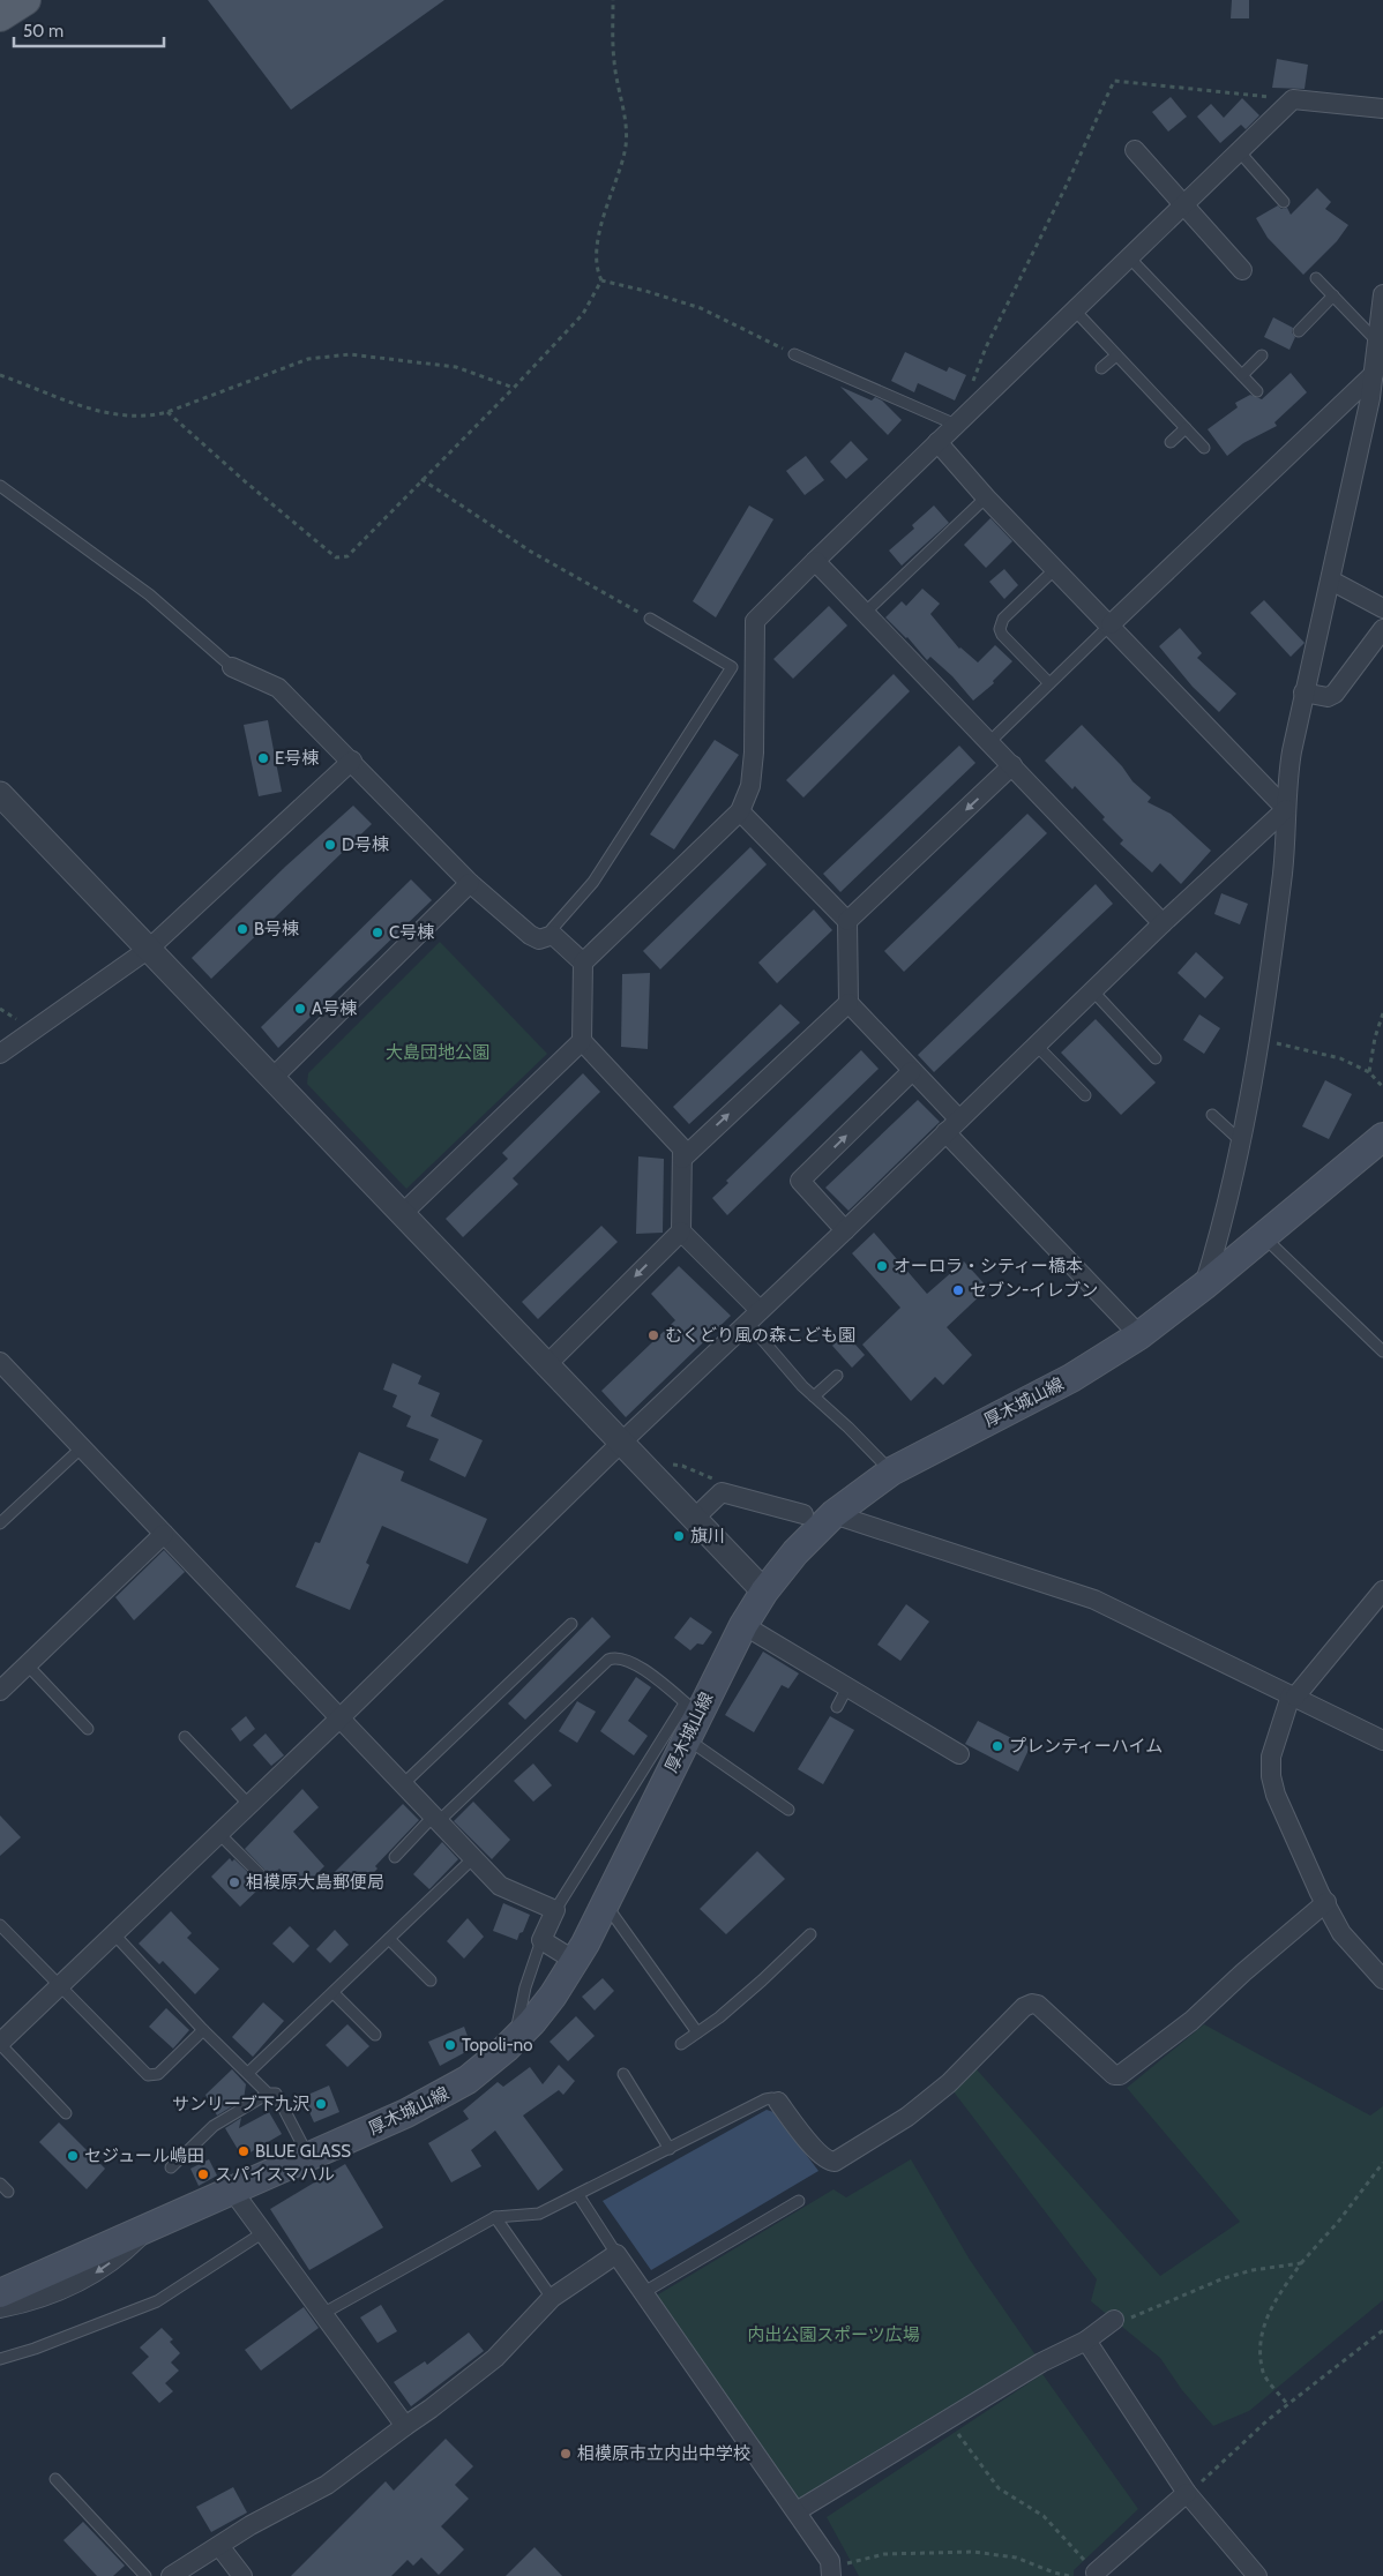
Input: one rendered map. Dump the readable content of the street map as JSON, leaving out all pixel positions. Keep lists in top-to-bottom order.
{
  "streets": {
    "main road": ["厚木城山線"]
  },
  "parks": ["大島団地公園", "内出公園スポーツ広場"],
  "places": [
    "E号棟",
    "D号棟",
    "B号棟",
    "C号棟",
    "A号棟",
    "オーロラ・シティー橋本",
    "セブン-イレブン",
    "むくどり風の森こども園",
    "旗川",
    "プレンティーハイム",
    "相模原大島郵便局",
    "Topoli-no",
    "サンリーブ下九沢",
    "BLUE GLASS",
    "セジュール嶋田",
    "スパイスマハル",
    "相模原市立内出中学校"
  ],
  "scale_bar": "50 m"
}
